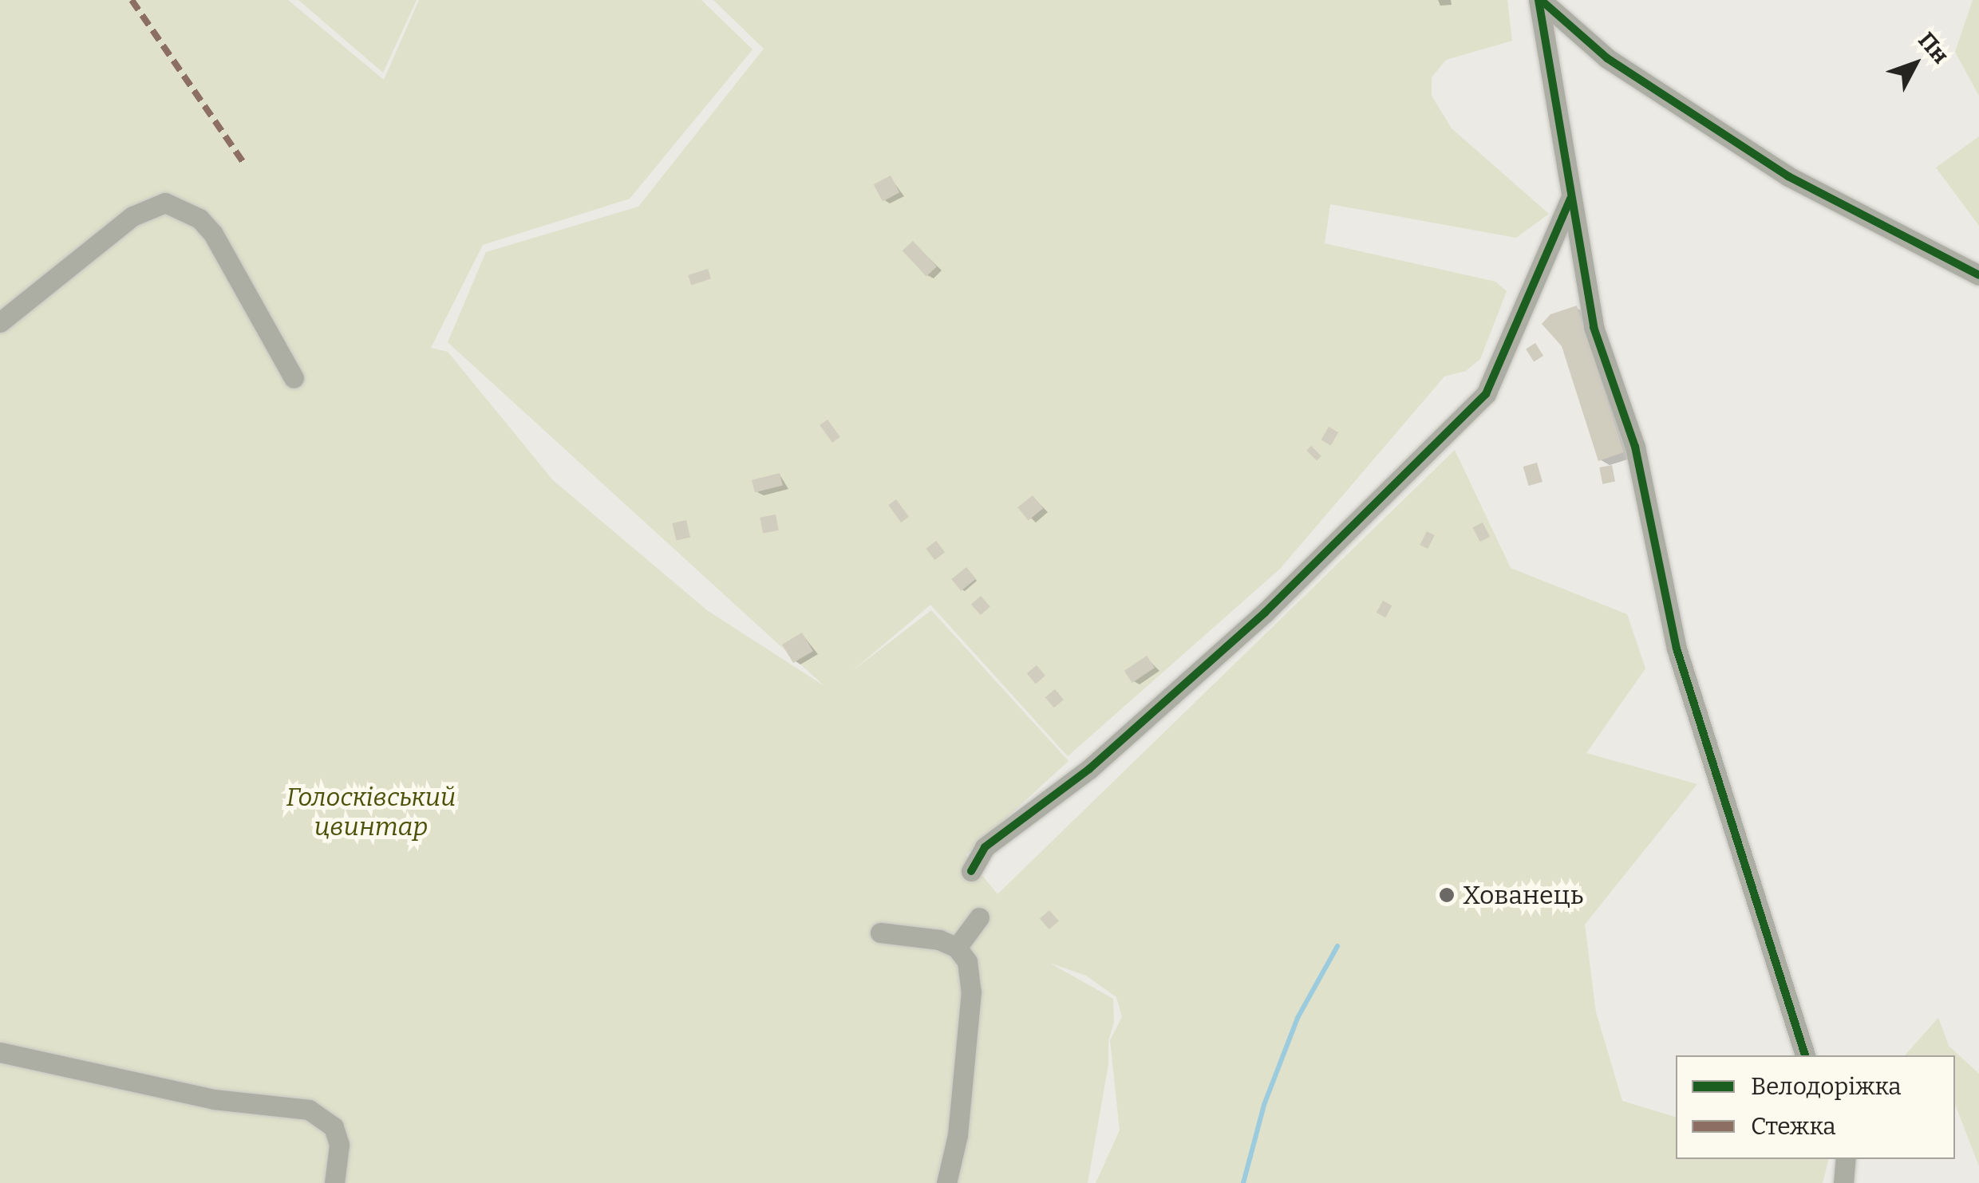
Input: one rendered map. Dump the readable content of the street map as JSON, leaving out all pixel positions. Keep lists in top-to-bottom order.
{
  "parks": ["Голосківський цвинтар"],
  "places": ["Хованець"],
  "legend": ["Велодоріжка", "Стежка"],
  "north": "top right"
}
